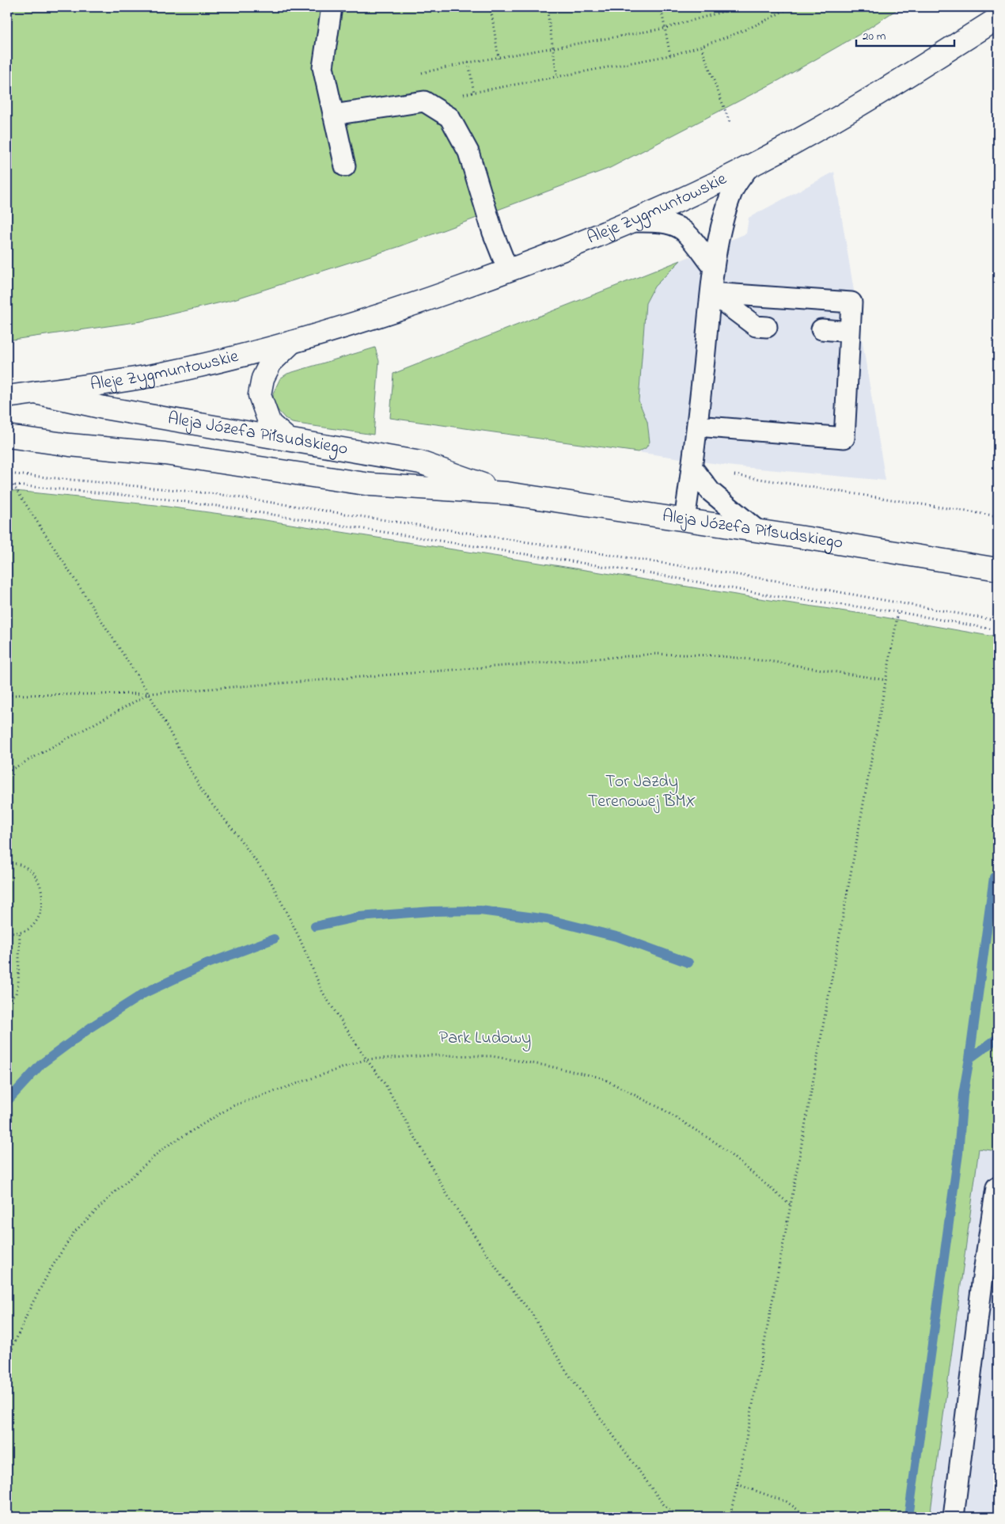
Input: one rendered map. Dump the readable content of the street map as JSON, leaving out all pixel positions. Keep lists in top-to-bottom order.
{
  "streets": {
    "street": ["Aleje Zygmuntowskie", "Aleja Józefa Piłsudskiego"]
  },
  "crossings": [
    ["Aleje Zygmuntowskie", "Aleja Józefa Piłsudskiego"]
  ],
  "parks": ["Tor Jazdy Terenowej BMX", "Park Ludowy"],
  "scale_bar": "20 m"
}
